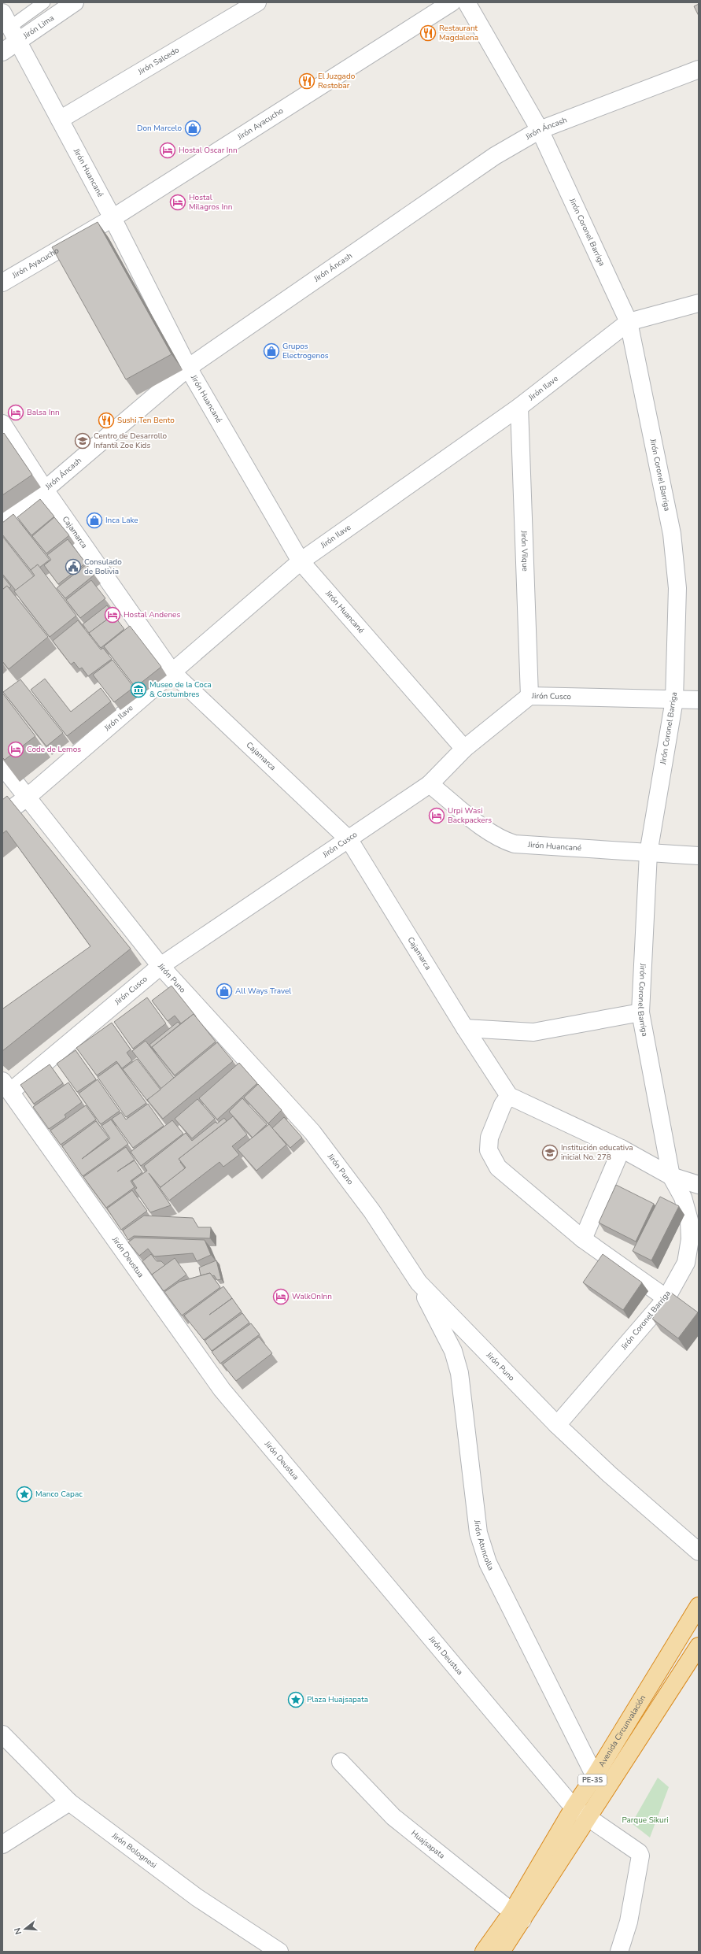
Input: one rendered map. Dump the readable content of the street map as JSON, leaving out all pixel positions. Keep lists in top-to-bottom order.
{
  "streets": {
    "highway": ["Avenida Circunvalación", "PE-3S"],
    "street": [
      "Jirón Lima",
      "Jirón Salcedo",
      "Jirón Ayacucho",
      "Jirón Áncash",
      "Jirón Huancané",
      "Jirón Coronel Barriga",
      "Jirón Ilave",
      "Cajamarca",
      "Jirón Vilque",
      "Jirón Cusco",
      "Jirón Puno",
      "Jirón Deustua",
      "Jirón Atuncolla",
      "Huajsapata",
      "Jirón Bolognesi"
    ]
  },
  "crossings": [
    ["Jirón Lima", "Jirón Huancané"],
    ["Jirón Salcedo", "Jirón Huancané"],
    ["Jirón Ayacucho", "Jirón Huancané"],
    ["Jirón Áncash", "Jirón Huancané"],
    ["Jirón Áncash", "Jirón Coronel Barriga"],
    ["Jirón Áncash", "Cajamarca"],
    ["Jirón Huancané", "Jirón Coronel Barriga"],
    ["Jirón Huancané", "Jirón Ilave"],
    ["Jirón Huancané", "Jirón Cusco"],
    ["Jirón Coronel Barriga", "Jirón Ilave"],
    ["Jirón Coronel Barriga", "Jirón Cusco"],
    ["Jirón Coronel Barriga", "Jirón Puno"],
    ["Jirón Ilave", "Cajamarca"],
    ["Jirón Ilave", "Jirón Vilque"],
    ["Jirón Ilave", "Jirón Puno"],
    ["Cajamarca", "Jirón Cusco"],
    ["Jirón Vilque", "Jirón Cusco"],
    ["Jirón Cusco", "Jirón Puno"],
    ["Jirón Cusco", "Jirón Deustua"],
    ["Jirón Puno", "Jirón Atuncolla"],
    ["Jirón Deustua", "Avenida Circunvalación"],
    ["Jirón Atuncolla", "Avenida Circunvalación"],
    ["Avenida Circunvalación", "Huajsapata"]
  ],
  "parks": ["Parque Sikuri"],
  "places": {
    "restaurant": ["Restaurant Magdalena", "El Juzgado Restobar", "Sushi Ten Bento"],
    "shop": [
      "Don Marcelo",
      "Grupos Electrogenos",
      "Inca Lake",
      "All Ways Travel"
    ],
    "hotel": [
      "Hostal Oscar Inn",
      "Hostal Milagros Inn",
      "Balsa Inn",
      "Hostal Andenes",
      "Code de Lemos",
      "Urpi Wasi Backpackers",
      "WalkOnInn"
    ],
    "school or university": ["Centro de Desarrollo Infantil Zoe Kids", "Institución educativa inicial No. 278"],
    "public building": ["Consulado de Bolivia"],
    "museum": ["Museo de la Coca & Costumbres"],
    "place": ["Manco Capac", "Plaza Huajsapata"]
  },
  "north": "left"
}
